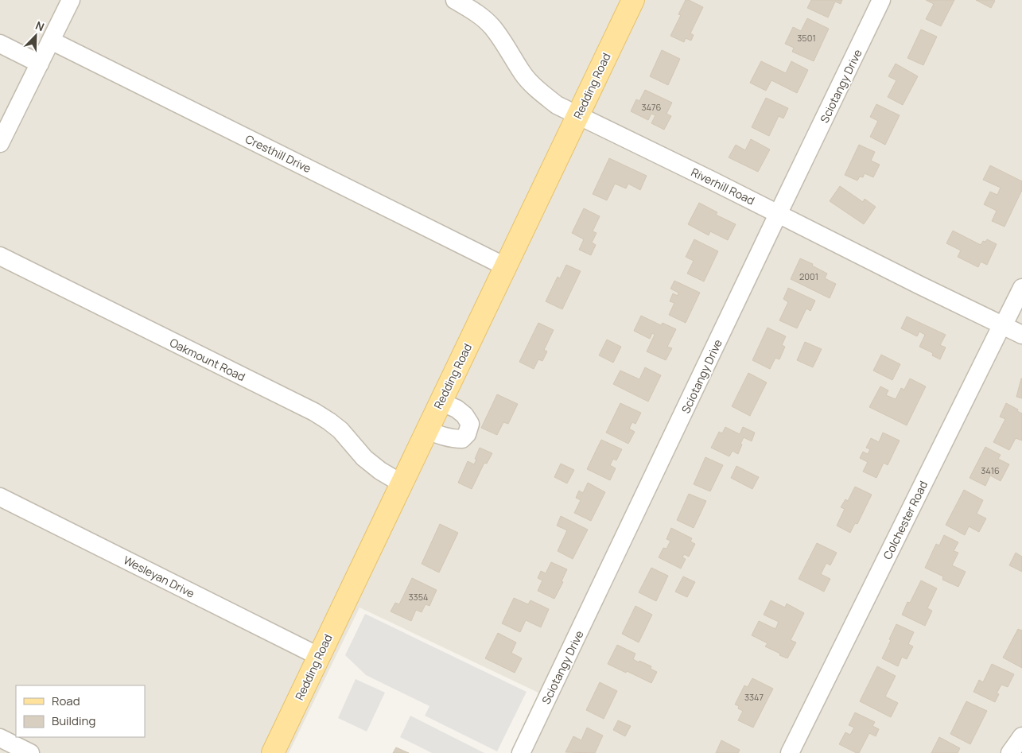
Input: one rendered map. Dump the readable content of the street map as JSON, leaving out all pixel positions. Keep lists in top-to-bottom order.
{
  "streets": {
    "main road": ["Redding Road"],
    "street": [
      "Sciotangy Drive",
      "Cresthill Drive",
      "Riverhill Road",
      "Oakmount Road",
      "Colchester Road",
      "Wesleyan Drive"
    ]
  },
  "crossings": [
    ["Redding Road", "Cresthill Drive"],
    ["Redding Road", "Riverhill Road"],
    ["Redding Road", "Oakmount Road"],
    ["Redding Road", "Wesleyan Drive"],
    ["Sciotangy Drive", "Riverhill Road"],
    ["Riverhill Road", "Colchester Road"]
  ],
  "house_numbers": [
    "3501",
    "3476",
    "2001",
    "3416",
    "3354",
    "3347"
  ],
  "legend": ["Road", "Building"],
  "north": "top right"
}
